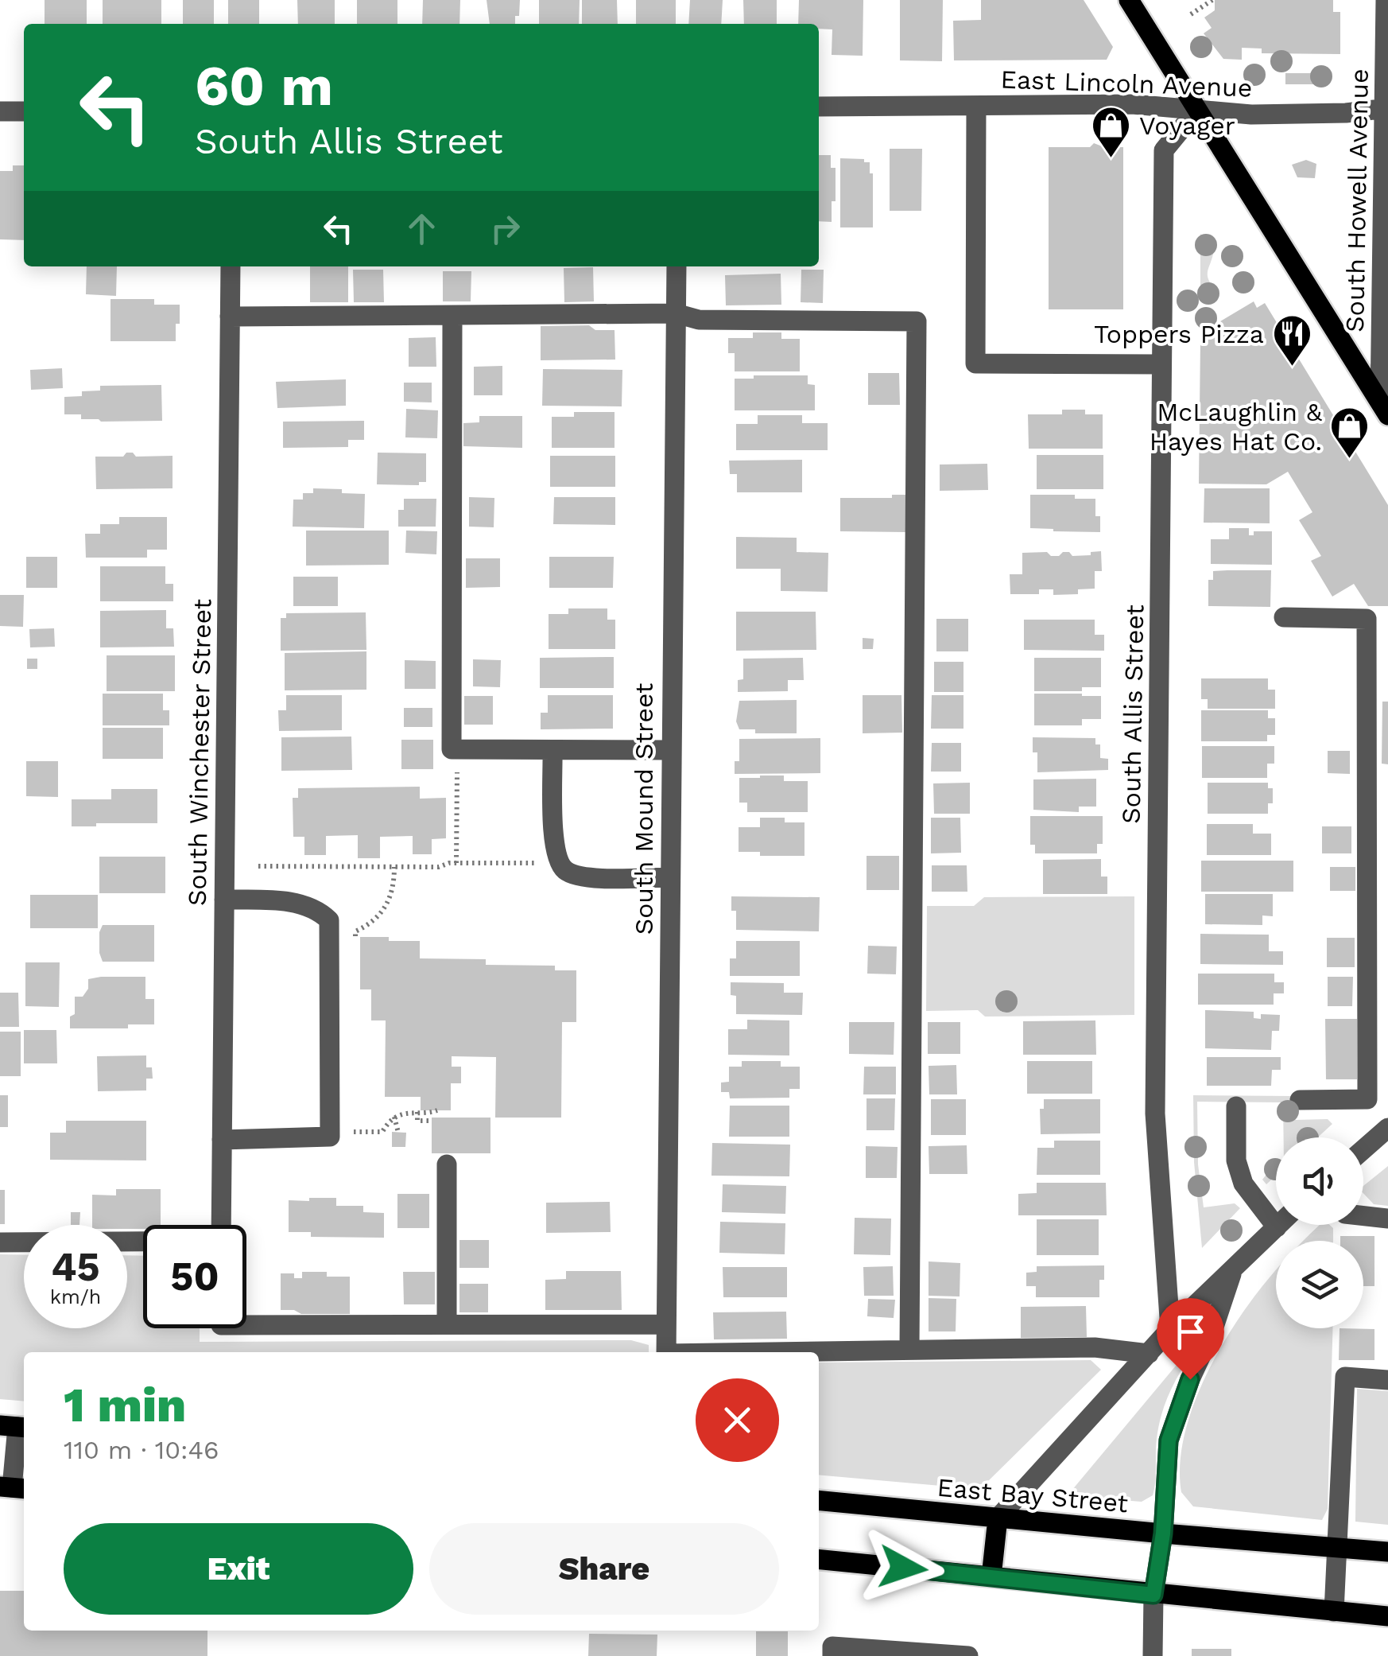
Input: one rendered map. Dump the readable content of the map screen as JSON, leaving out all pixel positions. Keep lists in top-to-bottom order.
{
  "streets": {
    "main road": ["East Bay Street"],
    "street": [
      "East Lincoln Avenue",
      "South Howell Avenue",
      "South Allis Street",
      "South Winchester Street",
      "South Mound Street"
    ]
  },
  "crossings": [
    ["East Lincoln Avenue", "South Howell Avenue"],
    ["East Lincoln Avenue", "South Allis Street"]
  ],
  "places": {
    "shop": ["Voyager", "McLaughlin & Hayes Hat Co."],
    "restaurant": ["Toppers Pizza"]
  },
  "page": {
    "turn": ["60 m", "South Allis Street"],
    "speed": "45 km/h",
    "limit": "50",
    "heading": ["1 min", "110 m · 10:46"],
    "buttons": ["Exit", "Share"]
  }
}
